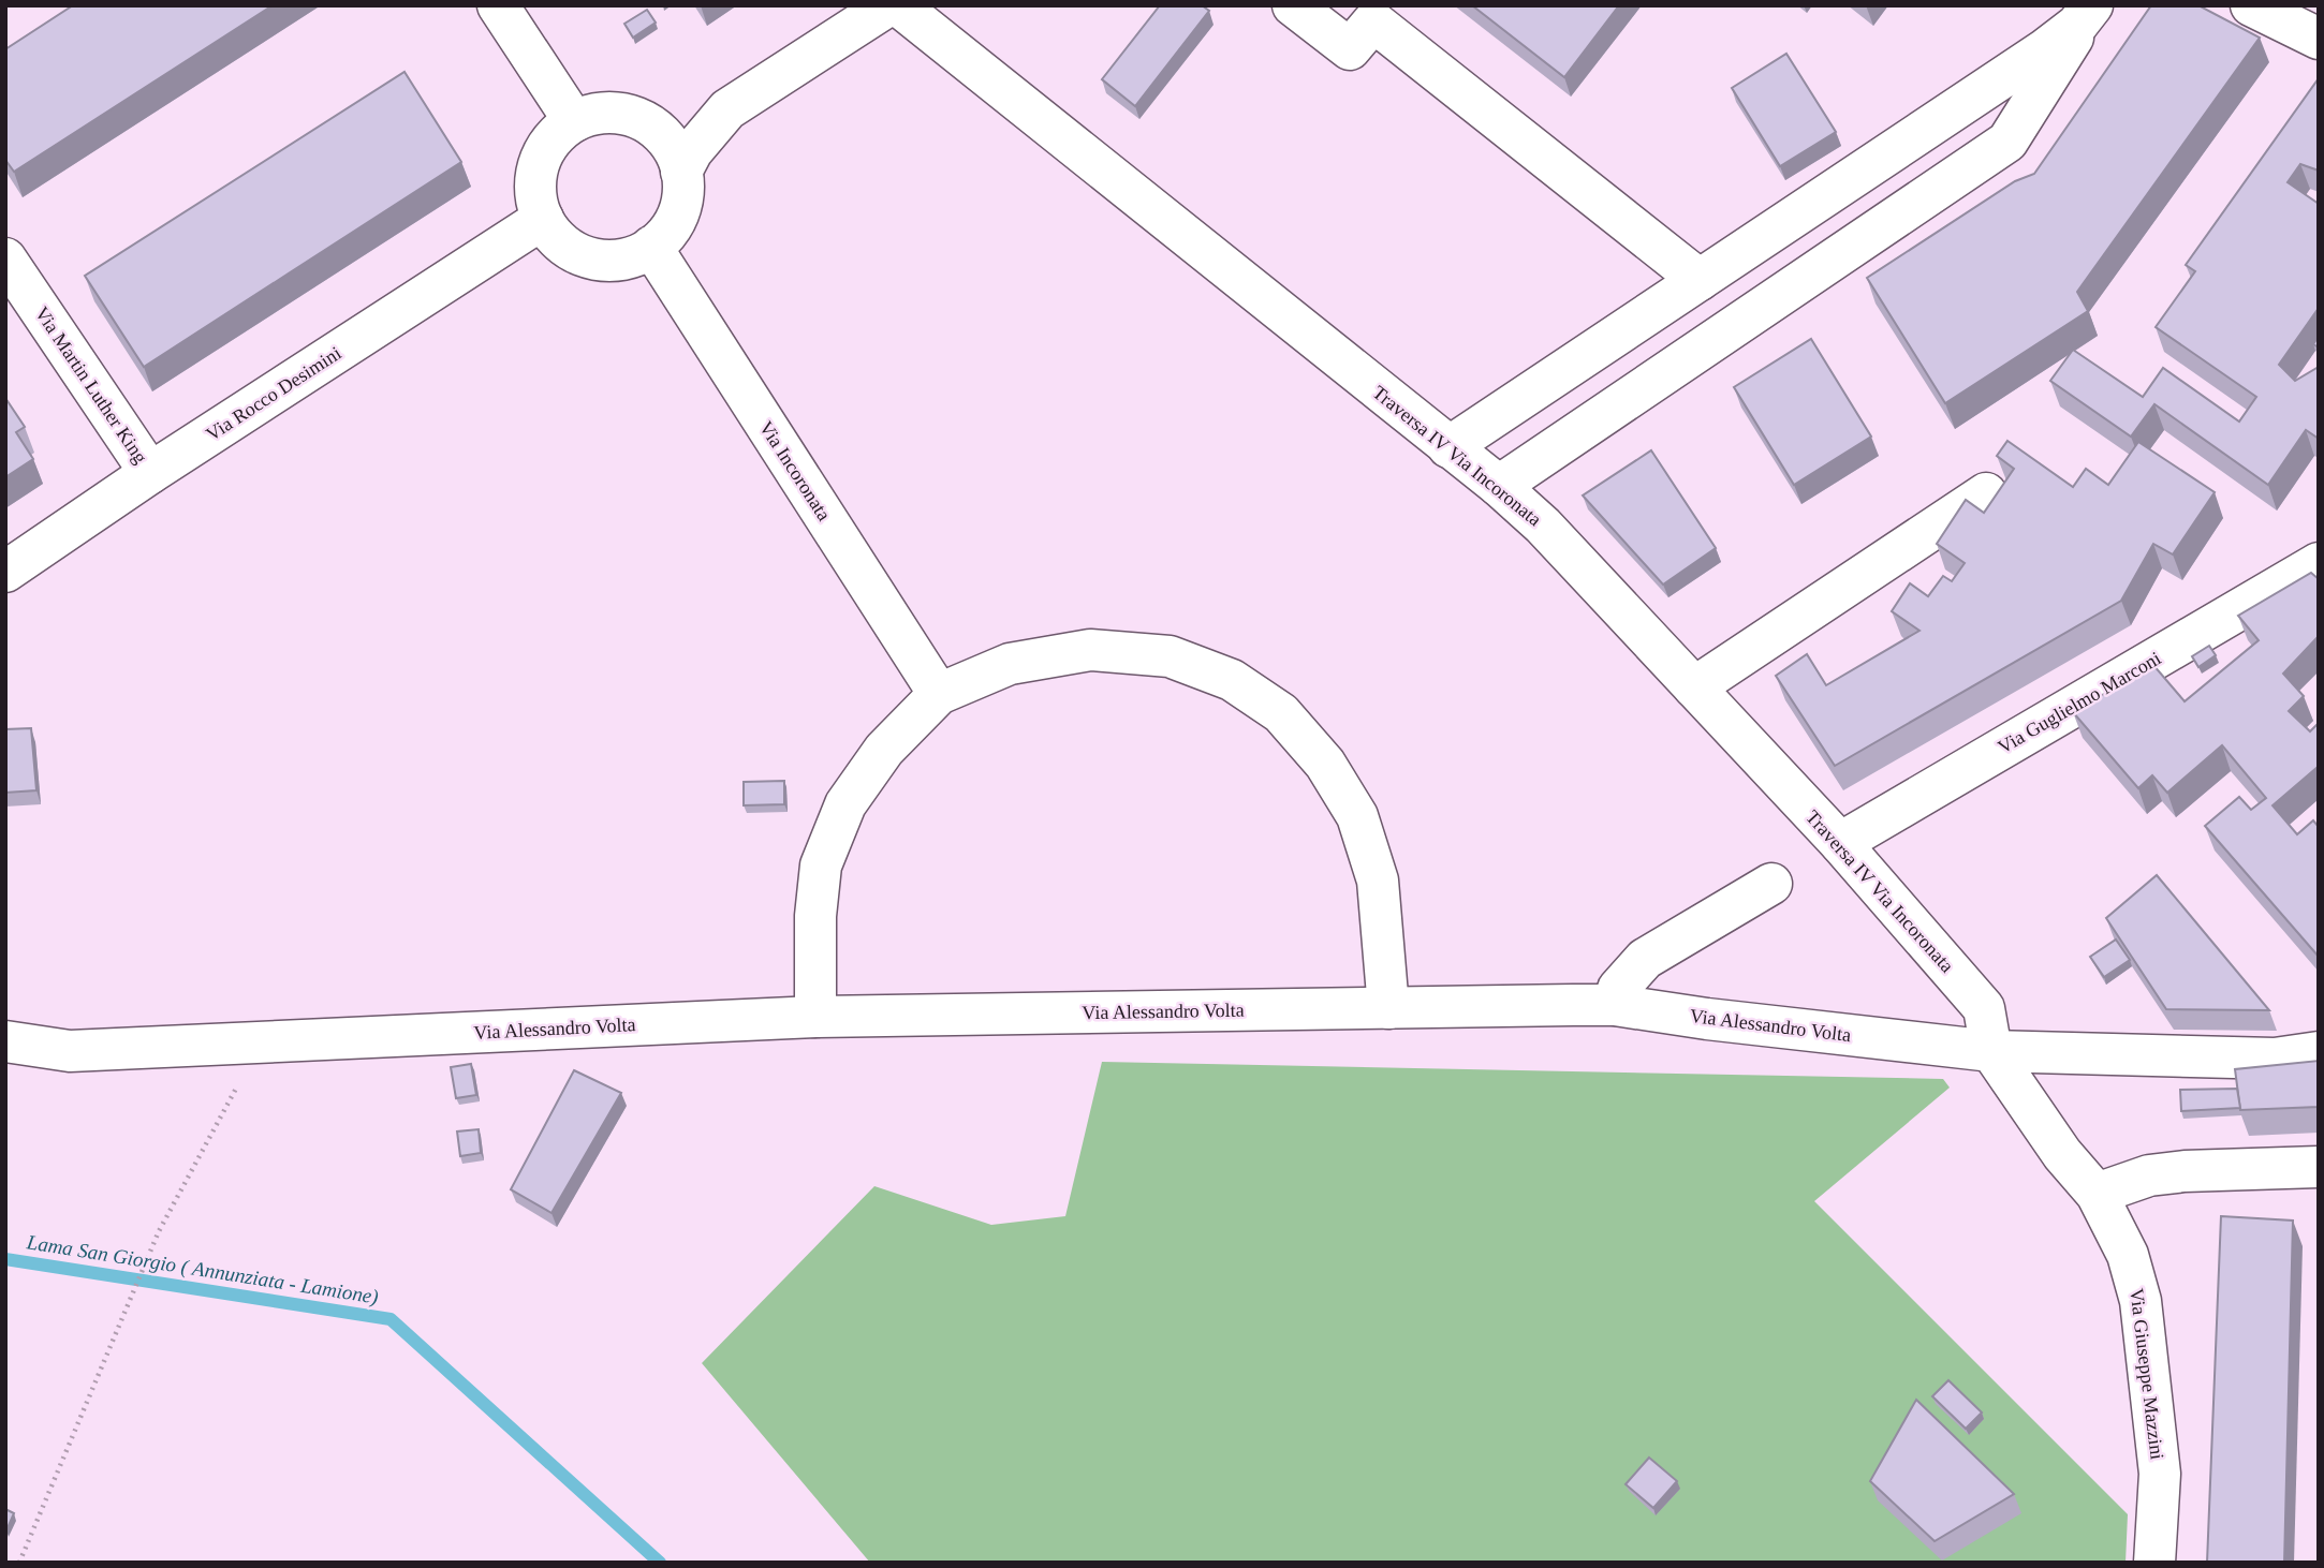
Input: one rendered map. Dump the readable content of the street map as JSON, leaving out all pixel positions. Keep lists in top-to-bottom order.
{
  "streets": {
    "street": [
      "Via Martin Luther King",
      "Via Rocco Desimini",
      "Traversa IV Via Incoronata",
      "Via Incoronata",
      "Via Guglielmo Marconi",
      "Via Alessandro Volta",
      "Via Giuseppe Mazzini"
    ]
  },
  "crossings": [
    ["Via Martin Luther King", "Via Rocco Desimini"],
    ["Via Rocco Desimini", "Via Incoronata"],
    ["Traversa IV Via Incoronata", "Via Guglielmo Marconi"],
    ["Traversa IV Via Incoronata", "Via Alessandro Volta"],
    ["Traversa IV Via Incoronata", "Via Giuseppe Mazzini"],
    ["Via Alessandro Volta", "Via Giuseppe Mazzini"]
  ],
  "water": ["Lama San Giorgio ( Annunziata - Lamione)"]
}
